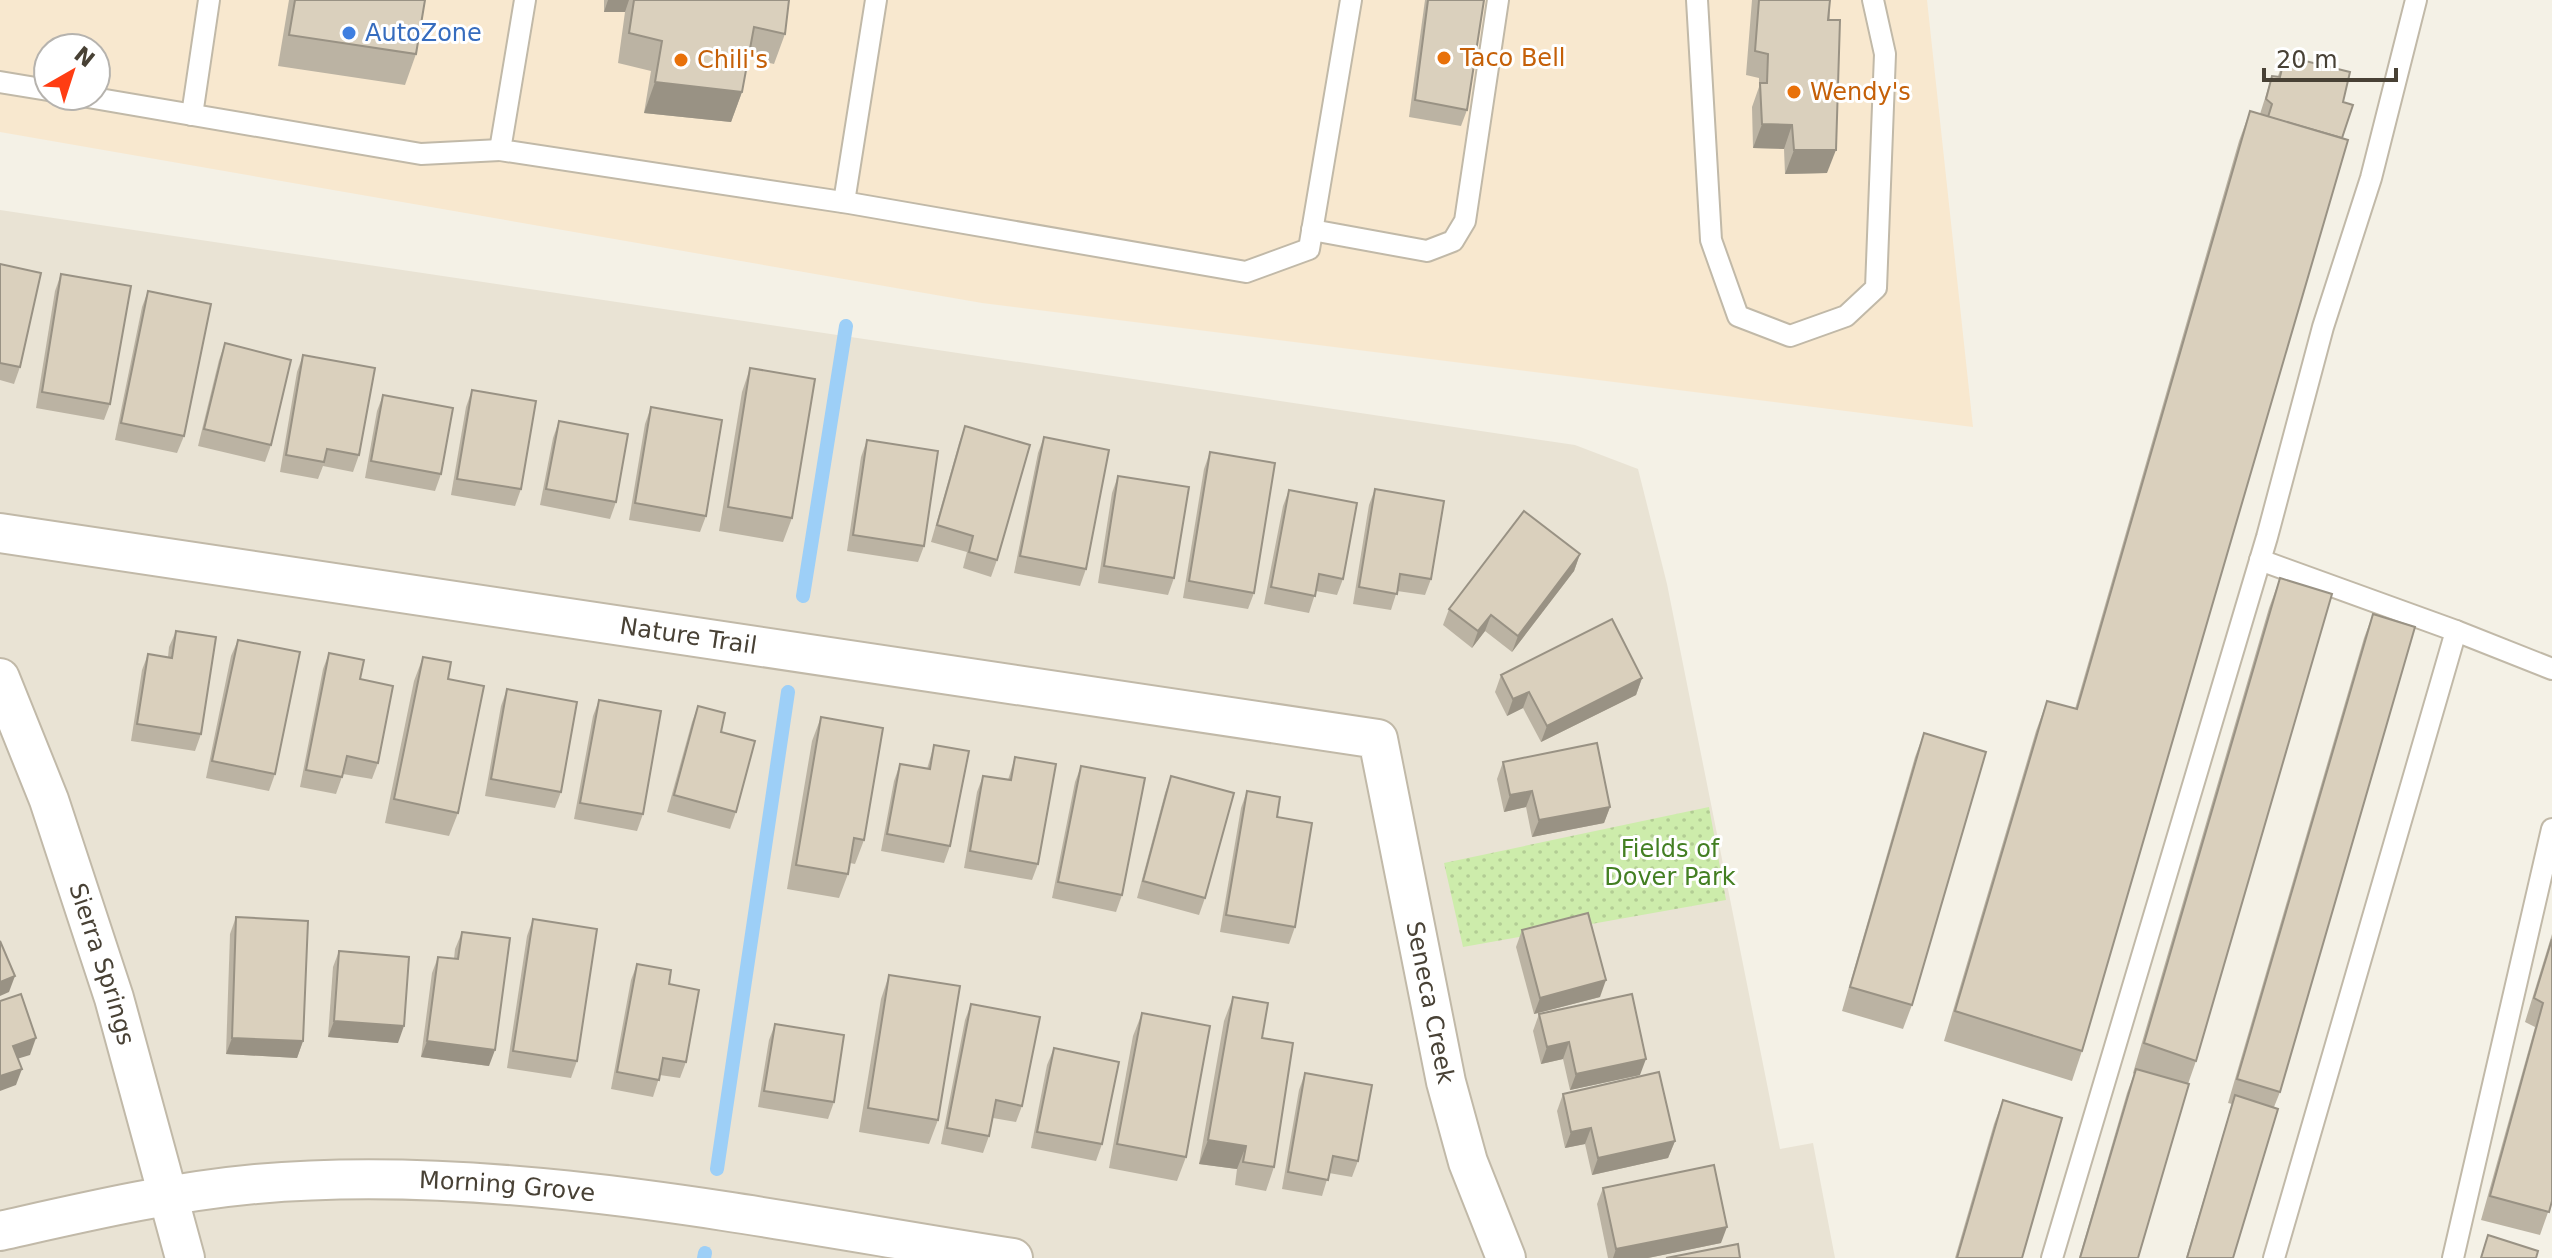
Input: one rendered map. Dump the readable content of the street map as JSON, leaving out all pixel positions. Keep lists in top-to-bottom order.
{
  "streets": {
    "street": [
      "Nature Trail",
      "Sierra Springs",
      "Seneca Creek",
      "Morning Grove"
    ]
  },
  "crossings": [
    ["Nature Trail", "Seneca Creek"],
    ["Sierra Springs", "Morning Grove"]
  ],
  "parks": ["Fields of Dover Park"],
  "places": [
    "AutoZone",
    "Taco Bell",
    "Chili's",
    "Wendy's"
  ],
  "scale_bar": "20 m",
  "north": "top right"
}
